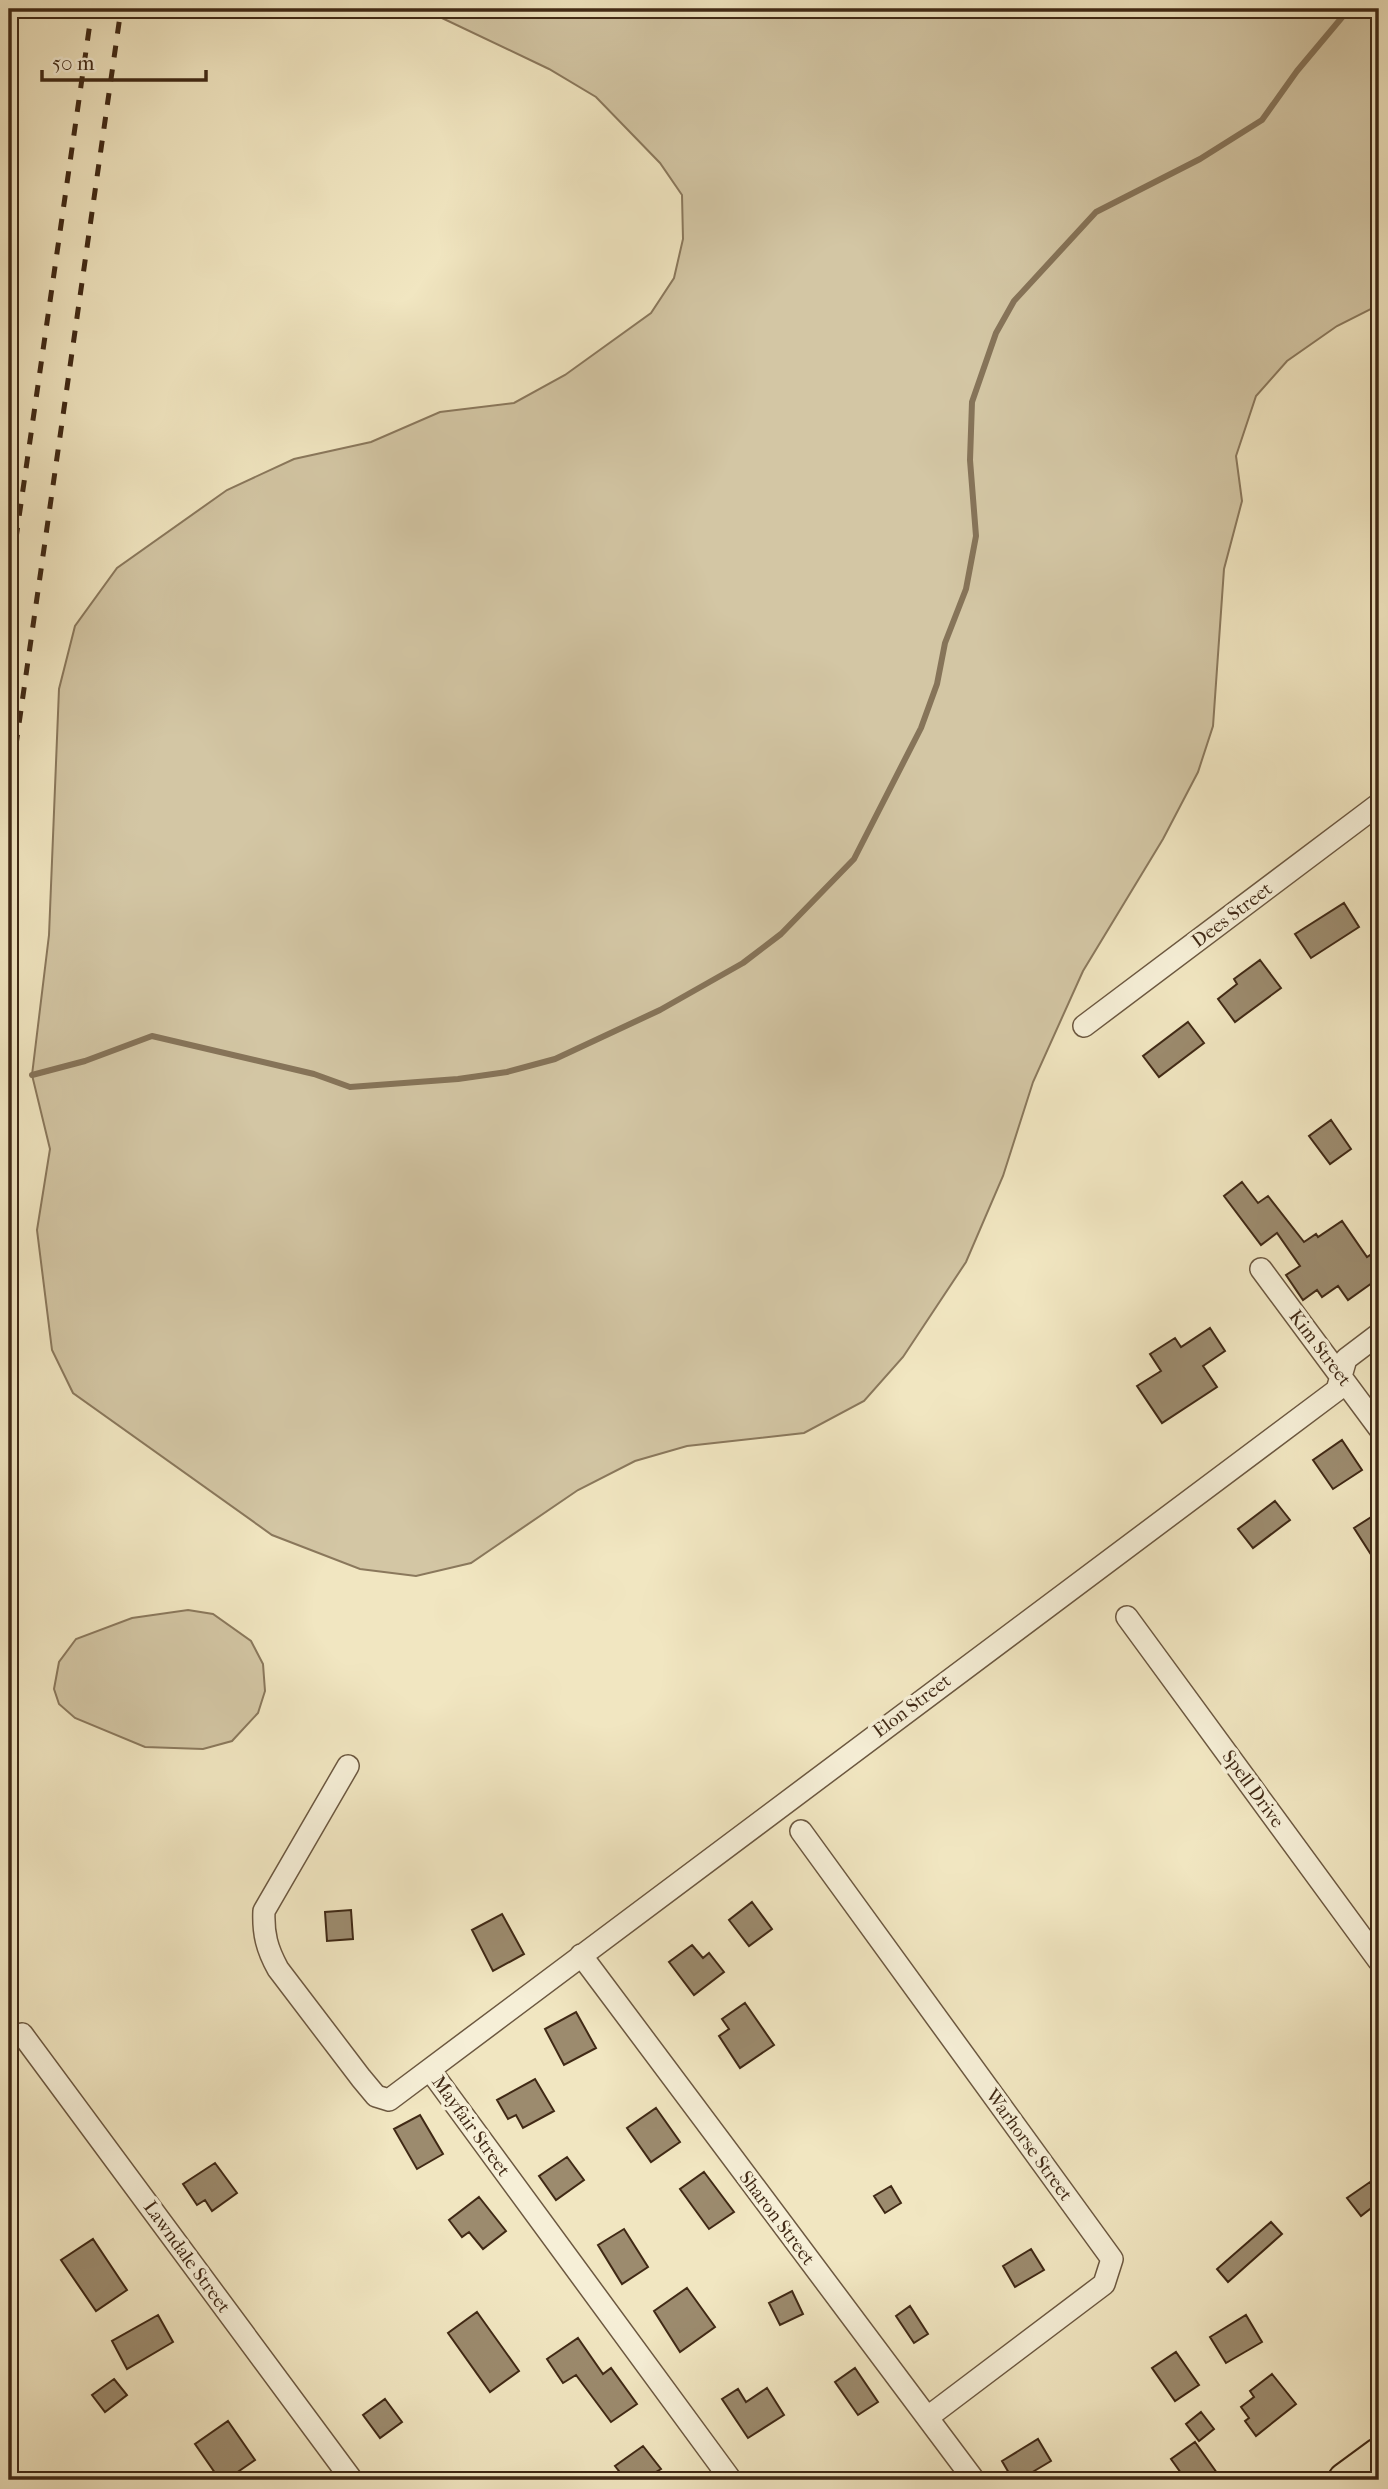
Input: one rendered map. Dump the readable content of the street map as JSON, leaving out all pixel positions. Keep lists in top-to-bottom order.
{
  "streets": {
    "street": [
      "Dees Street",
      "Kim Street",
      "Elon Street",
      "Spell Drive",
      "Mayfair Street",
      "Warhorse Street",
      "Sharon Street",
      "Lawndale Street"
    ]
  },
  "crossings": [
    ["Kim Street", "Elon Street"],
    ["Elon Street", "Mayfair Street"],
    ["Elon Street", "Sharon Street"],
    ["Warhorse Street", "Sharon Street"]
  ],
  "scale_bar": "50 m"
}
